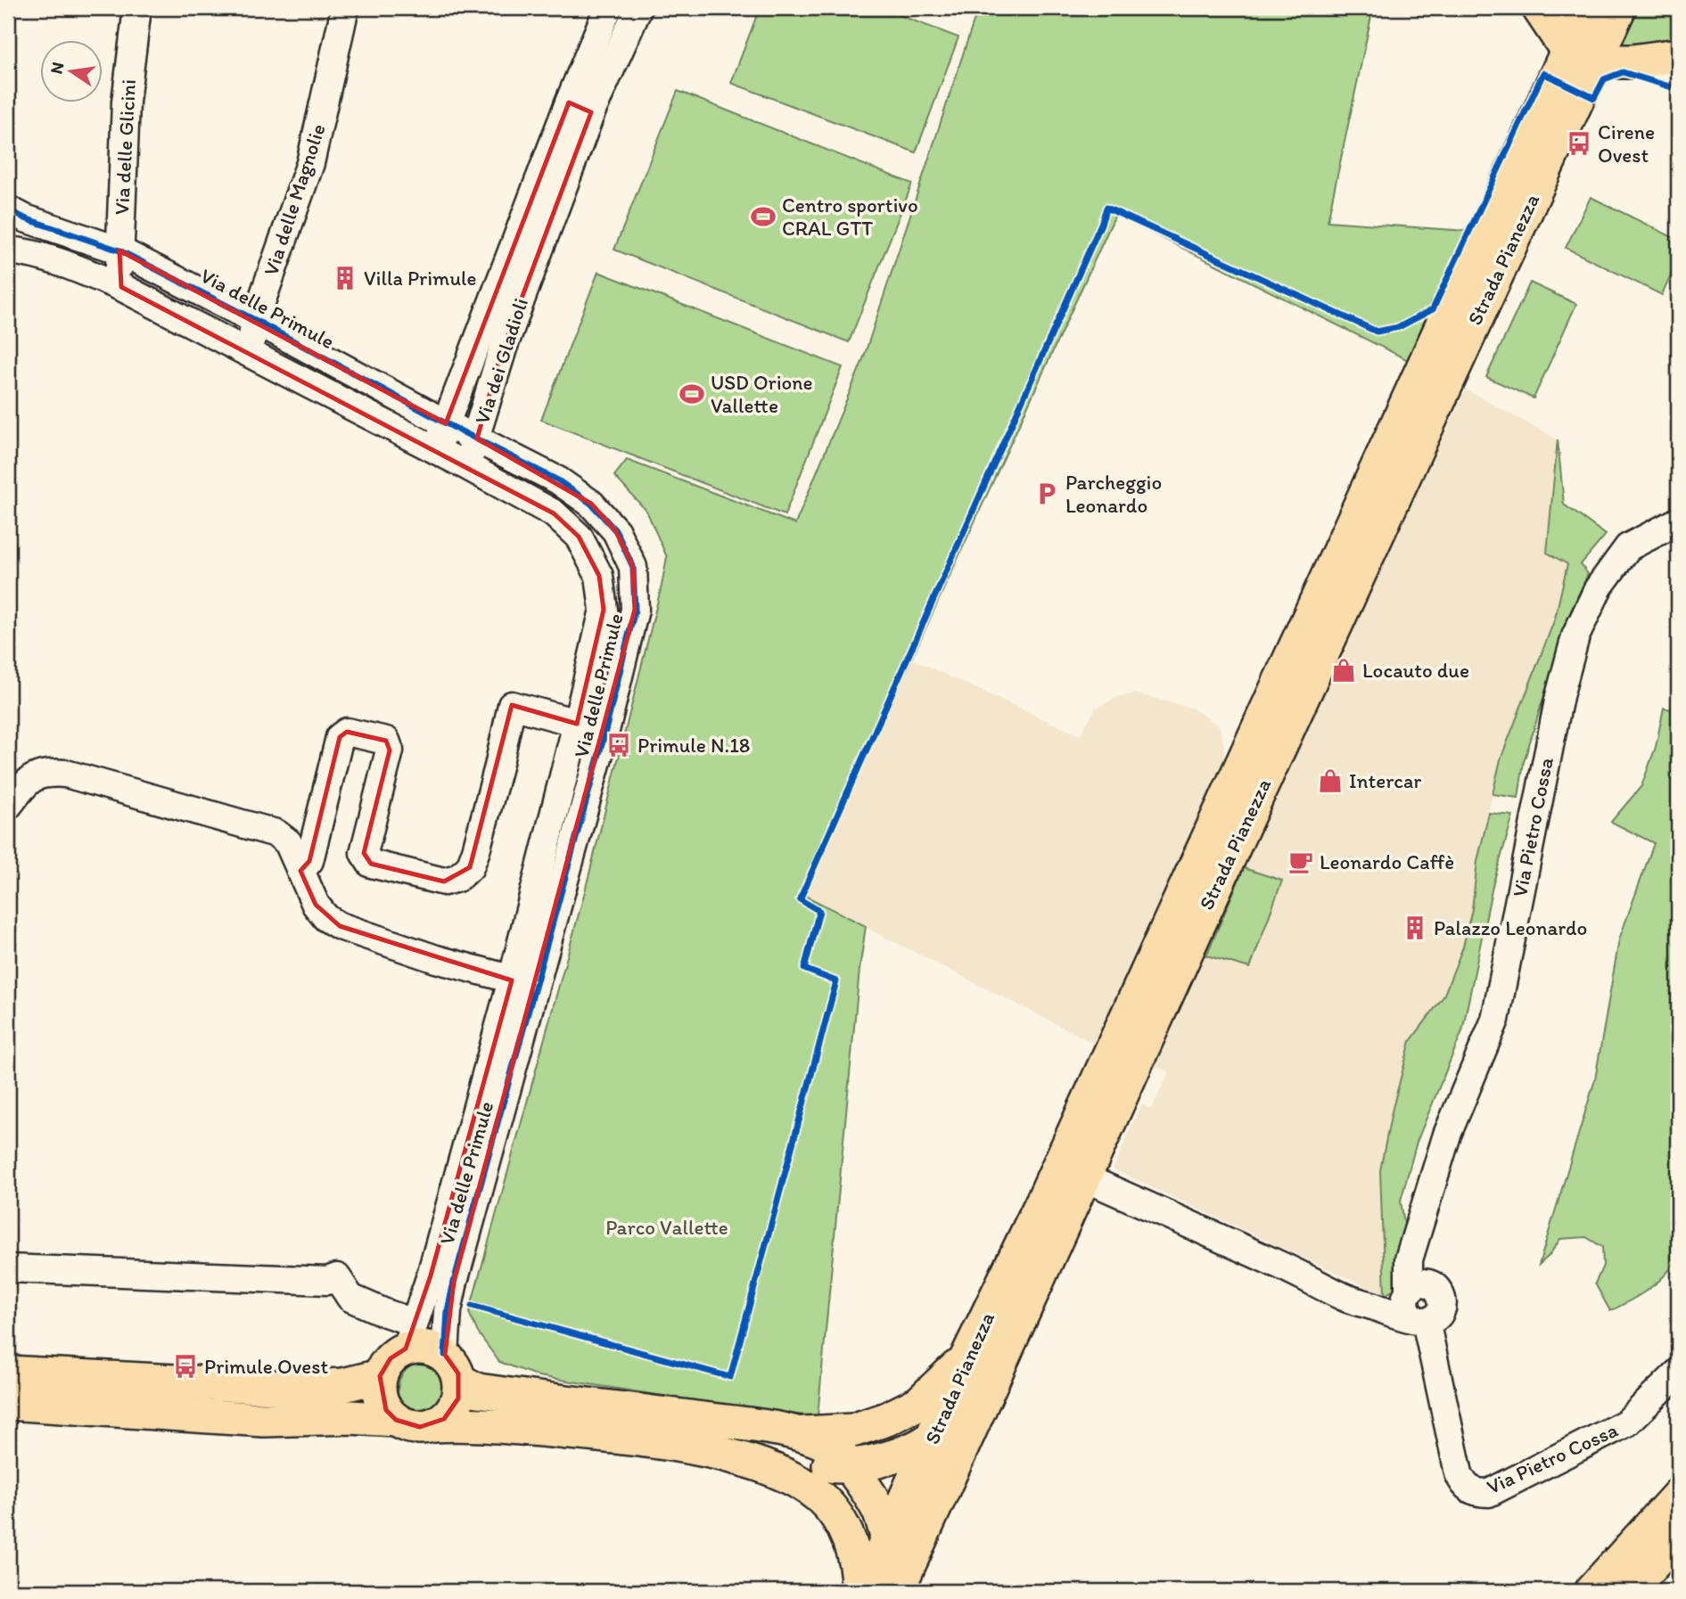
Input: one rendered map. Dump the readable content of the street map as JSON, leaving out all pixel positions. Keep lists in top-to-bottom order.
{
  "streets": {
    "main road": ["Strada Pianezza"],
    "street": [
      "Via delle Glicini",
      "Via delle Magnolie",
      "Via delle Primule",
      "Via dei Gladioli",
      "Via Pietro Cossa"
    ]
  },
  "crossings": [
    ["Via delle Glicini", "Via delle Primule"],
    ["Via delle Magnolie", "Via delle Primule"],
    ["Via delle Primule", "Via dei Gladioli"]
  ],
  "parks": ["Parco Vallette"],
  "places": {
    "bus stop": ["Cirene Ovest", "Primule N.18", "Primule Ovest"],
    "sports": ["Centro sportivo CRAL GTT", "USD Orione Vallette"],
    "building": ["Villa Primule", "Palazzo Leonardo"],
    "parking": ["Parcheggio Leonardo"],
    "shop": ["Locauto due", "Intercar"],
    "cafe": ["Leonardo Caffè"]
  },
  "north": "left"
}
